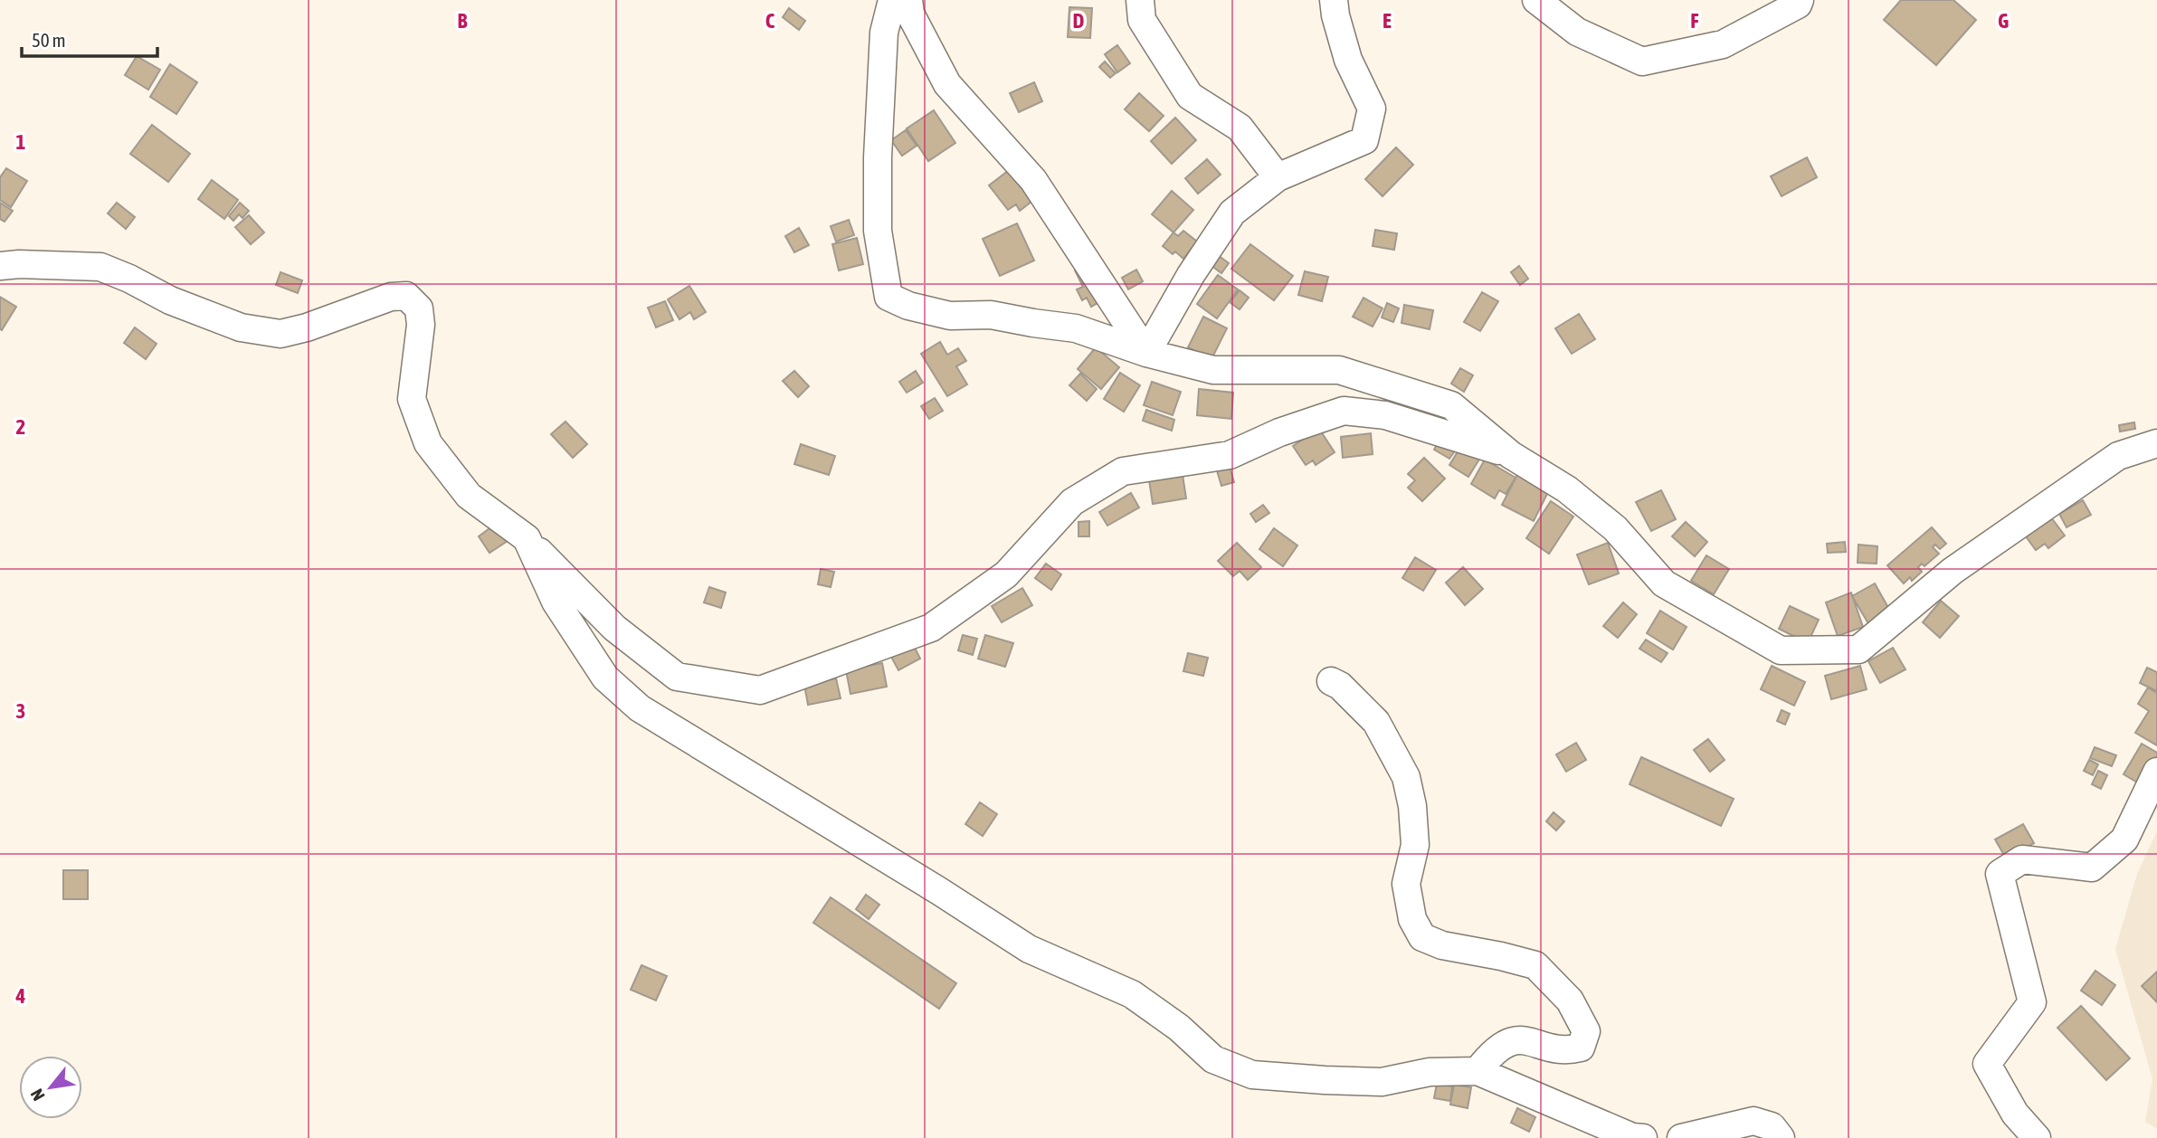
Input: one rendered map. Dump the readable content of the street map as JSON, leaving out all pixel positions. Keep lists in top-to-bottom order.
{
  "scale_bar": "50 m",
  "north": "bottom left",
  "grid": {
    "columns": [
      "B",
      "C",
      "D",
      "E",
      "F",
      "G"
    ],
    "rows": [
      "1",
      "2",
      "3",
      "4"
    ]
  }
}
